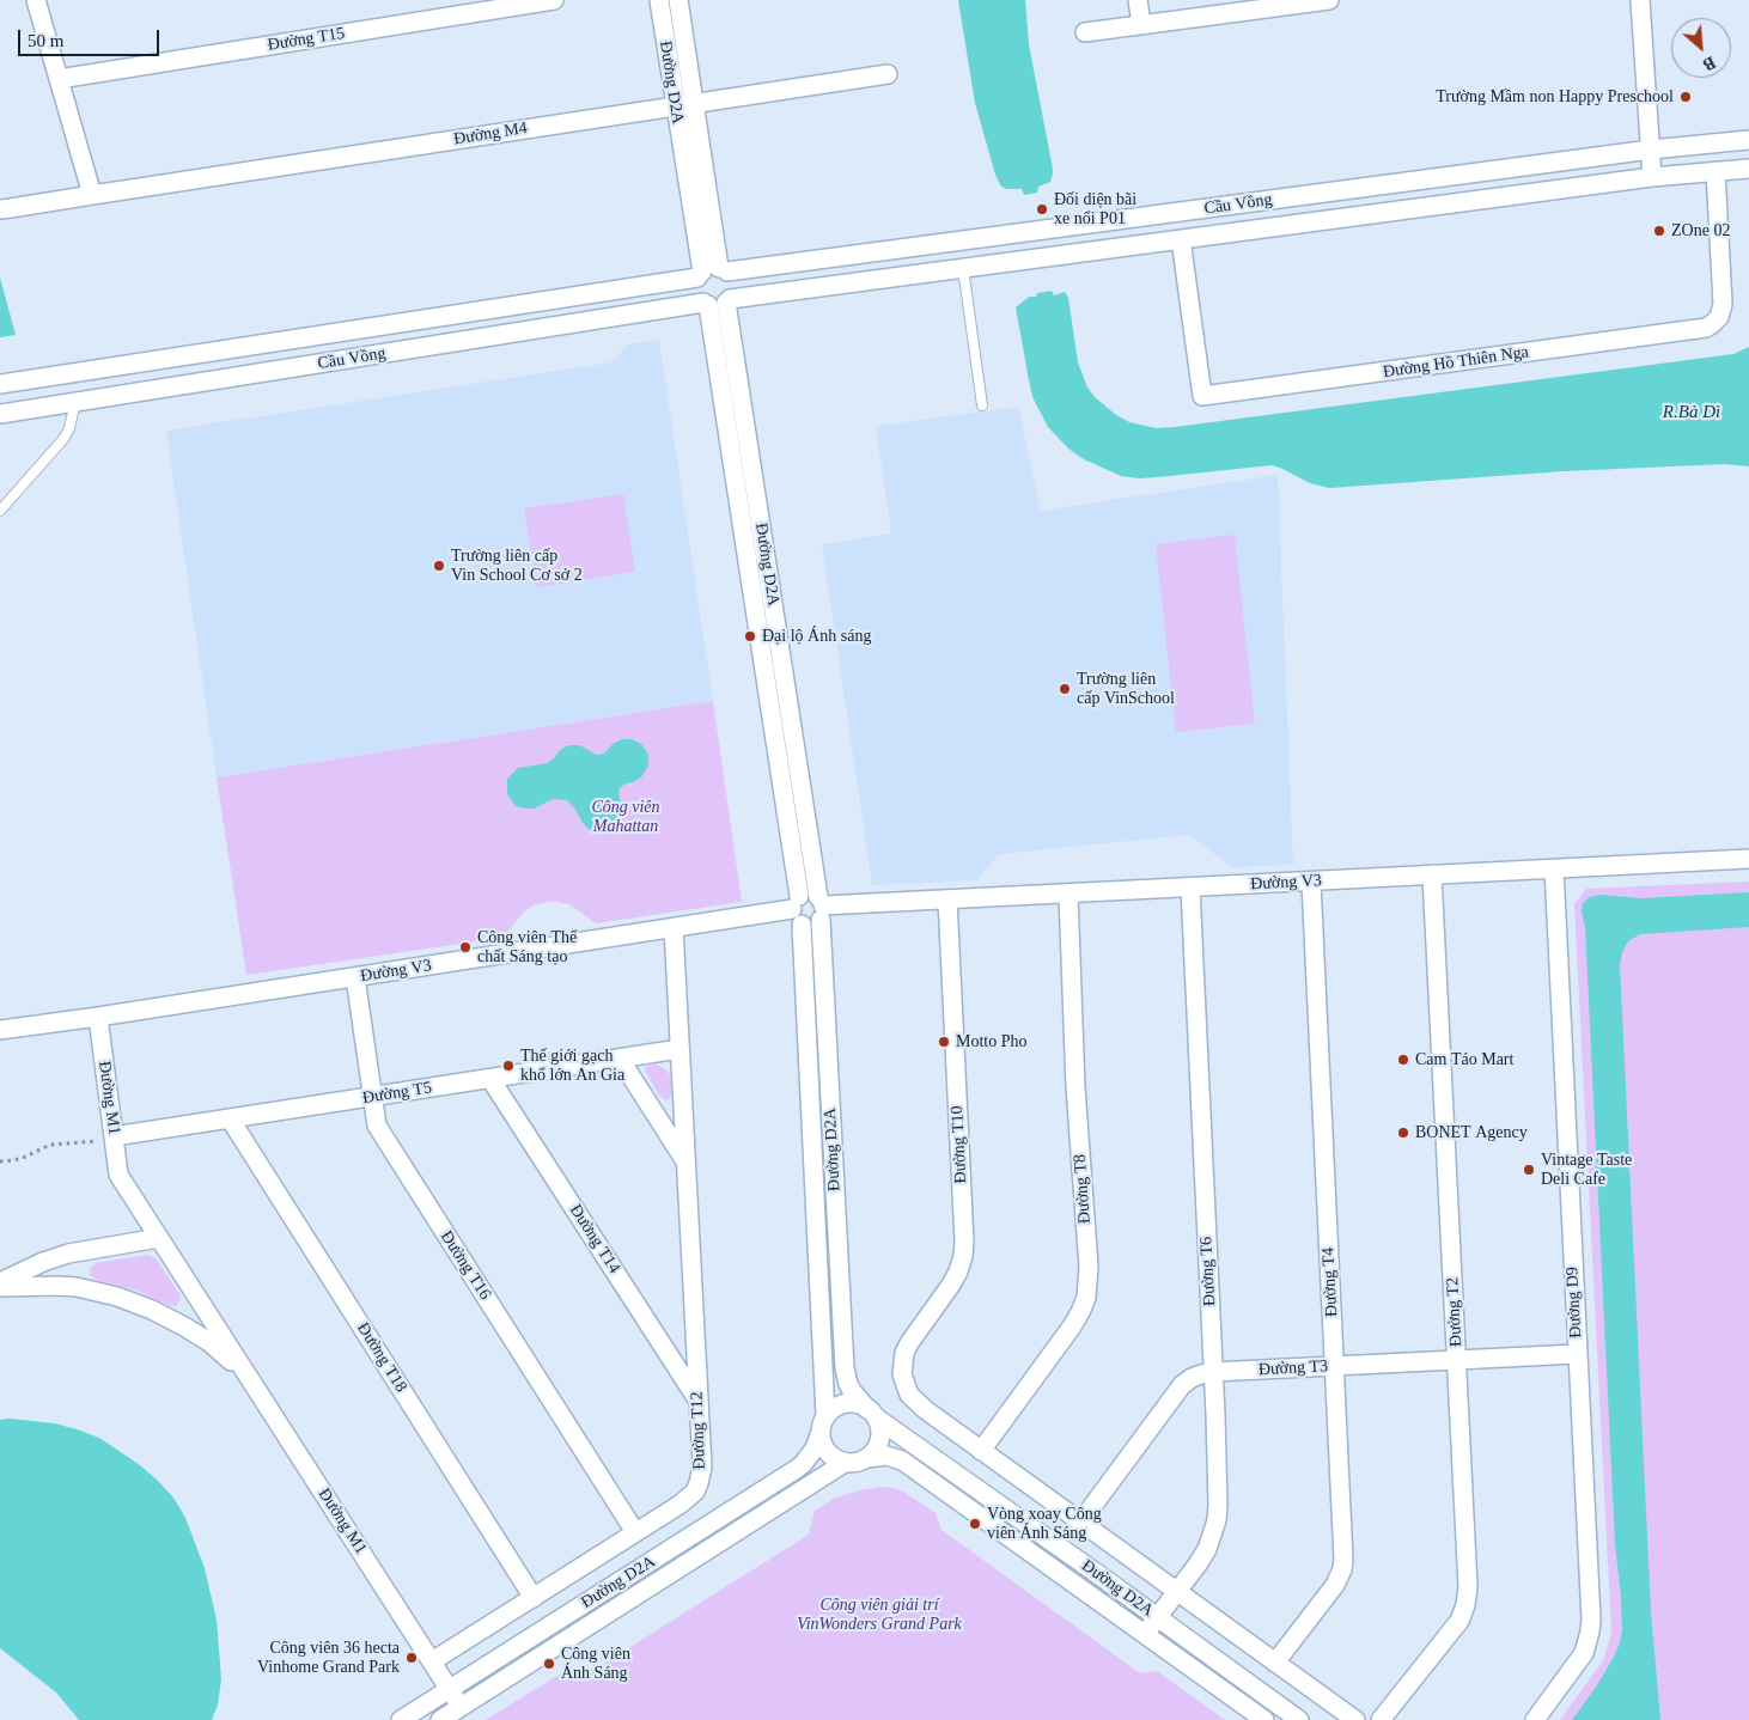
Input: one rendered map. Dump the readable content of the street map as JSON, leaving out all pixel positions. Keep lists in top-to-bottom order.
{
  "streets": {
    "street": [
      "Đường T15",
      "Đường D2A",
      "Đường M4",
      "Cầu Vồng",
      "Đường Hồ Thiên Nga",
      "Đường V3",
      "Đường T5",
      "Đường M1",
      "Đường T10",
      "Đường T8",
      "Đường T14",
      "Đường T16",
      "Đường T6",
      "Đường T4",
      "Đường D9",
      "Đường T2",
      "Đường T18",
      "Đường T3",
      "Đường T12"
    ]
  },
  "crossings": [
    ["Đường D2A", "Đường M4"],
    ["Đường D2A", "Cầu Vồng"],
    ["Đường D2A", "Đường V3"],
    ["Đường D2A", "Đường M1"],
    ["Đường D2A", "Đường T6"],
    ["Cầu Vồng", "Đường Hồ Thiên Nga"],
    ["Đường V3", "Đường M1"],
    ["Đường V3", "Đường T10"],
    ["Đường V3", "Đường T8"],
    ["Đường V3", "Đường T16"],
    ["Đường V3", "Đường T6"],
    ["Đường V3", "Đường T4"],
    ["Đường V3", "Đường D9"],
    ["Đường V3", "Đường T2"],
    ["Đường V3", "Đường T12"],
    ["Đường T5", "Đường M1"],
    ["Đường T5", "Đường T14"],
    ["Đường T5", "Đường T16"],
    ["Đường T5", "Đường T18"],
    ["Đường T5", "Đường T12"],
    ["Đường M1", "Đường T12"],
    ["Đường T10", "Đường T8"],
    ["Đường T14", "Đường T12"],
    ["Đường T16", "Đường T12"],
    ["Đường T6", "Đường T3"],
    ["Đường T4", "Đường T3"],
    ["Đường D9", "Đường T3"],
    ["Đường T2", "Đường T3"],
    ["Đường T18", "Đường T12"]
  ],
  "water": ["R.Bà Dì"],
  "parks": ["Công viên Mahattan", "Công viên giải trí VinWonders Grand Park"],
  "places": [
    "Trường Mầm non Happy Preschool",
    "Đối diện bãi xe nổi P01",
    "ZOne 02",
    "Trường liên cấp Vin School Cơ sở 2",
    "Đại lộ Ánh sáng",
    "Trường liên cấp VinSchool",
    "Công viên Thể chất Sáng tạo",
    "Motto Pho",
    "Cam Táo Mart",
    "Thế giới gạch khổ lớn An Gia",
    "BONET Agency",
    "Vintage Taste Deli Cafe",
    "Vòng xoay Công viên Ánh Sáng",
    "Công viên 36 hecta Vinhome Grand Park",
    "Công viên Ánh Sáng"
  ],
  "scale_bar": "50 m",
  "north": "bottom right"
}
